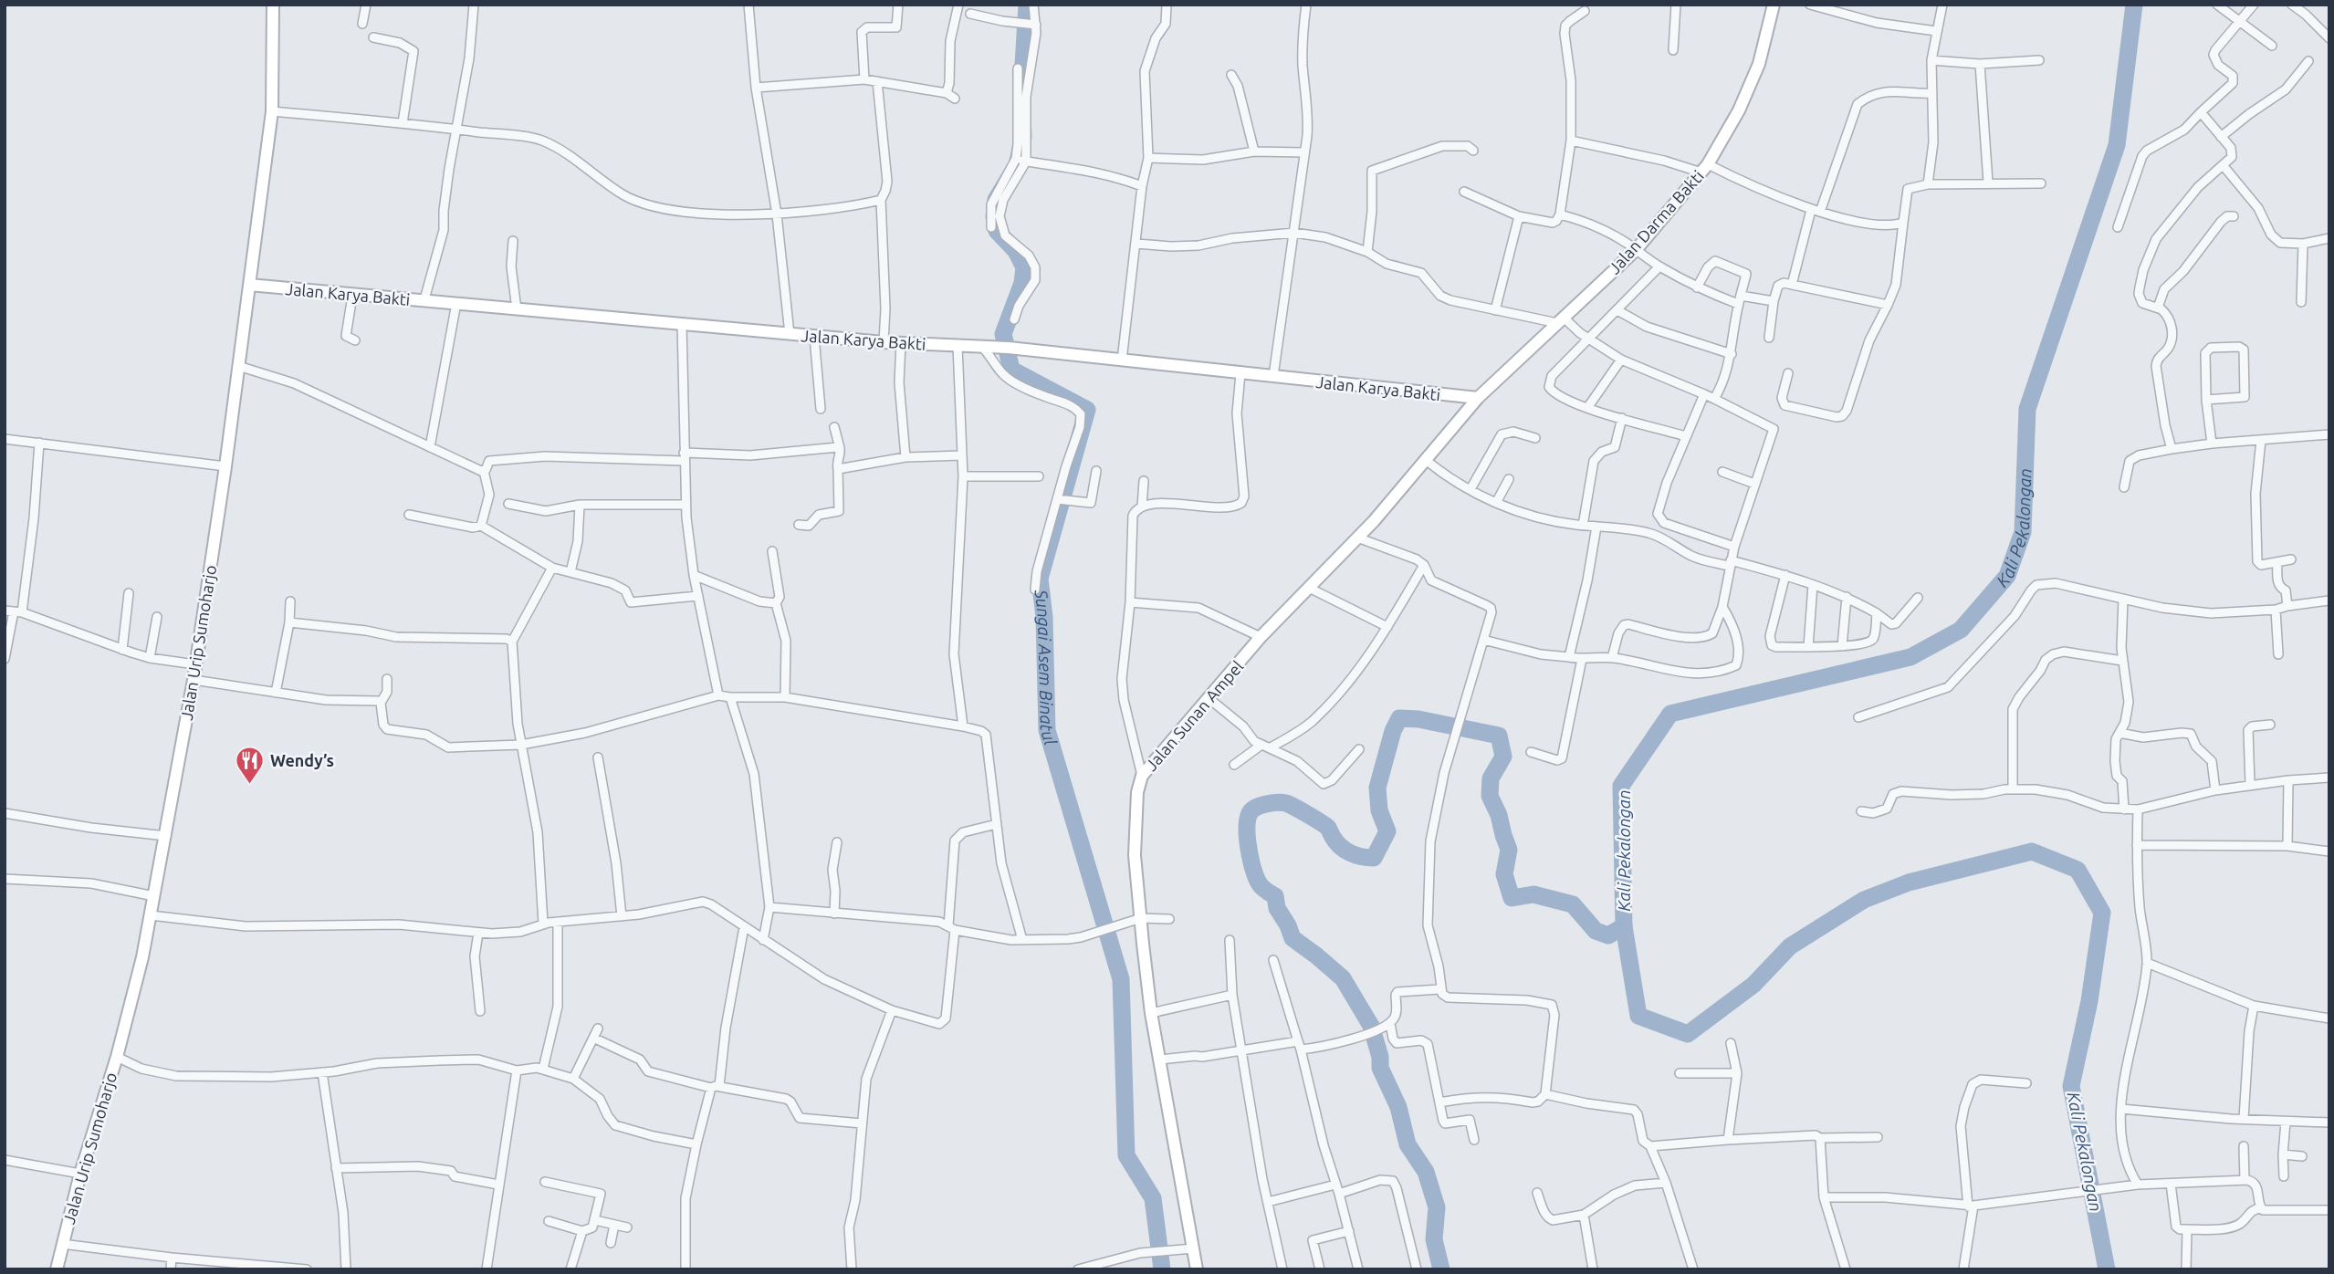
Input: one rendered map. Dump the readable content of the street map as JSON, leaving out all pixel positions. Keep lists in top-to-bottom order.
{
  "streets": {
    "street": [
      "Jalan Darma Bakti",
      "Jalan Karya Bakti",
      "Jalan Urip Sumoharjo",
      "Jalan Sunan Ampel"
    ]
  },
  "crossings": [
    ["Jalan Darma Bakti", "Jalan Karya Bakti"],
    ["Jalan Darma Bakti", "Jalan Sunan Ampel"],
    ["Jalan Karya Bakti", "Jalan Urip Sumoharjo"],
    ["Jalan Karya Bakti", "Jalan Sunan Ampel"]
  ],
  "water": ["Kali Pekalongan", "Sungai Asem Binatul"],
  "places": {
    "restaurant": ["Wendy’s"]
  }
}
